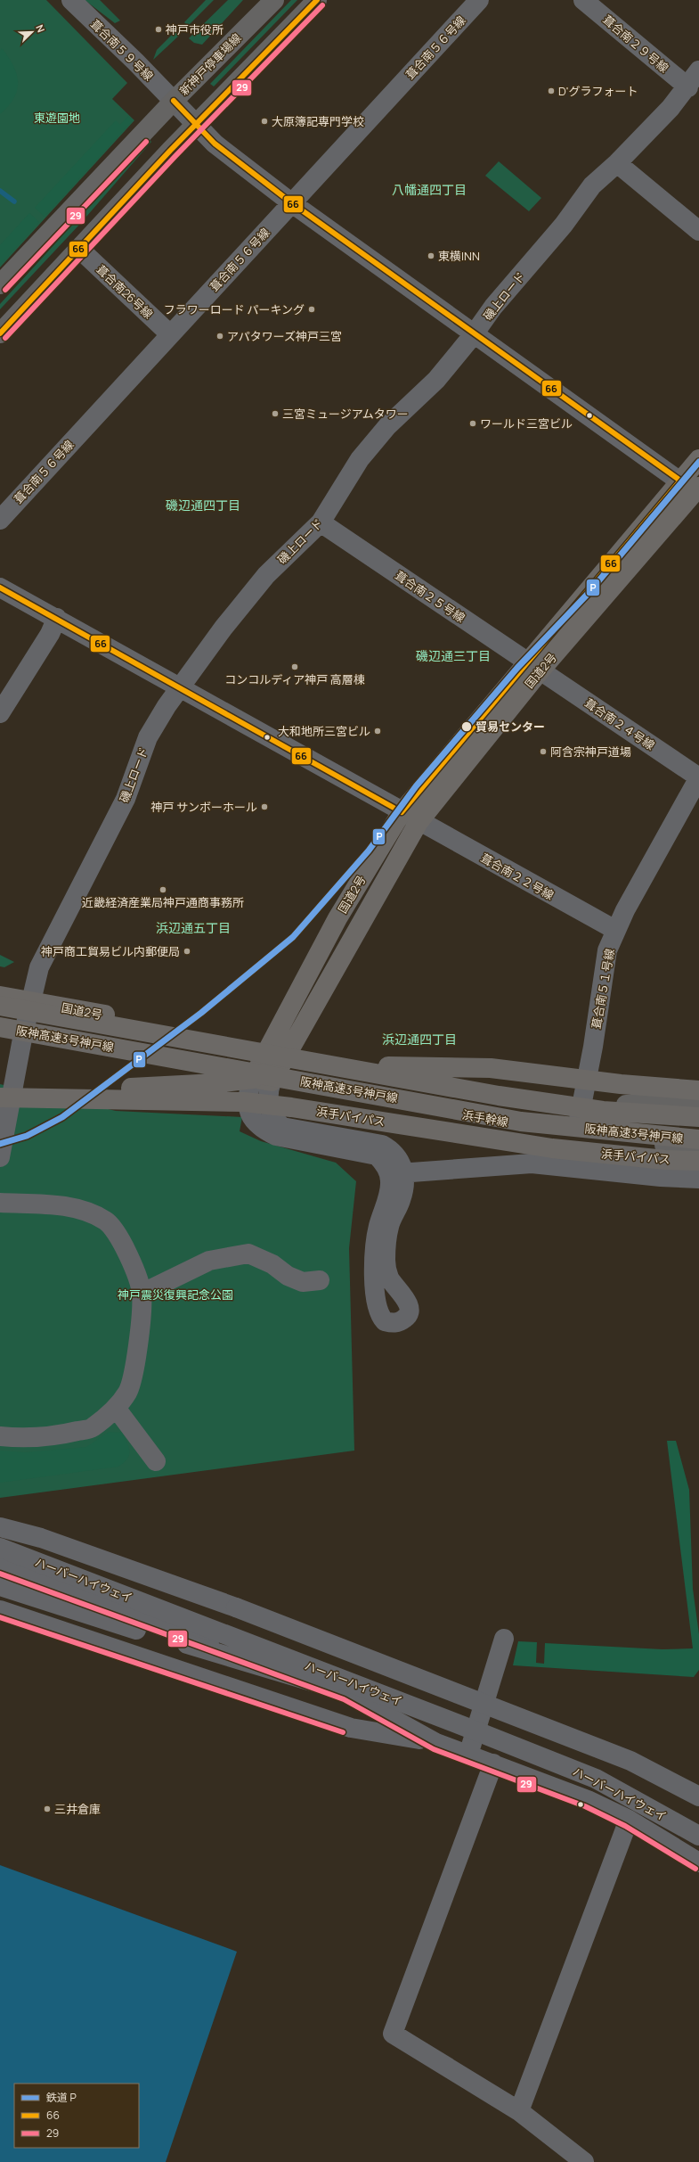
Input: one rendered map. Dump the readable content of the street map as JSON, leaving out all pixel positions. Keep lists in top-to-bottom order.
{
  "streets": {
    "highway": ["国道2号", "阪神高速3号神戸線", "浜手バイパス"],
    "main road": ["新神戸停車場線", "浜手幹線"],
    "street": [
      "葺合南２９号線",
      "葺合南５６号線",
      "葺合南５９号線",
      "葺合南26号線",
      "磯上ロード",
      "葺合南２５号線",
      "葺合南２４号線",
      "葺合南２２号線",
      "葺合南５１号線",
      "ハーバーハイウェイ"
    ]
  },
  "crossings": [
    ["葺合南２９号線", "磯上ロード"],
    ["葺合南５６号線", "葺合南５９号線"],
    ["葺合南５６号線", "葺合南26号線"],
    ["葺合南５９号線", "新神戸停車場線"],
    ["葺合南５９号線", "磯上ロード"],
    ["葺合南５９号線", "国道2号"],
    ["磯上ロード", "葺合南２５号線"],
    ["磯上ロード", "国道2号"],
    ["磯上ロード", "葺合南２２号線"],
    ["葺合南２５号線", "国道2号"],
    ["葺合南２５号線", "葺合南２４号線"],
    ["国道2号", "葺合南２４号線"],
    ["国道2号", "葺合南２２号線"],
    ["国道2号", "浜手幹線"],
    ["葺合南２４号線", "葺合南５１号線"],
    ["葺合南２２号線", "葺合南５１号線"],
    ["葺合南５１号線", "浜手幹線"]
  ],
  "districts": [
    "八幡通四丁目",
    "磯辺通四丁目",
    "磯辺通三丁目",
    "浜辺通五丁目",
    "浜辺通四丁目"
  ],
  "parks": ["東遊園地", "神戸震災復興記念公園"],
  "places": [
    "神戸市役所",
    "D'グラフォート",
    "大原簿記専門学校",
    "東横INN",
    "フラワーロード パーキング",
    "アパタワーズ神戸三宮",
    "三宮ミュージアムタワー",
    "ワールド三宮ビル",
    "コンコルディア神戸 高層棟",
    "貿易センター",
    "大和地所三宮ビル",
    "阿含宗神戸道場",
    "神戸 サンボーホール",
    "近畿経済産業局神戸通商事務所",
    "神戸商工貿易ビル内郵便局",
    "三井倉庫"
  ],
  "lines": ["transit line 66", "transit line 29", "rail line P"],
  "legend": ["鉄道 P", "66", "29"],
  "north": "top right"
}
